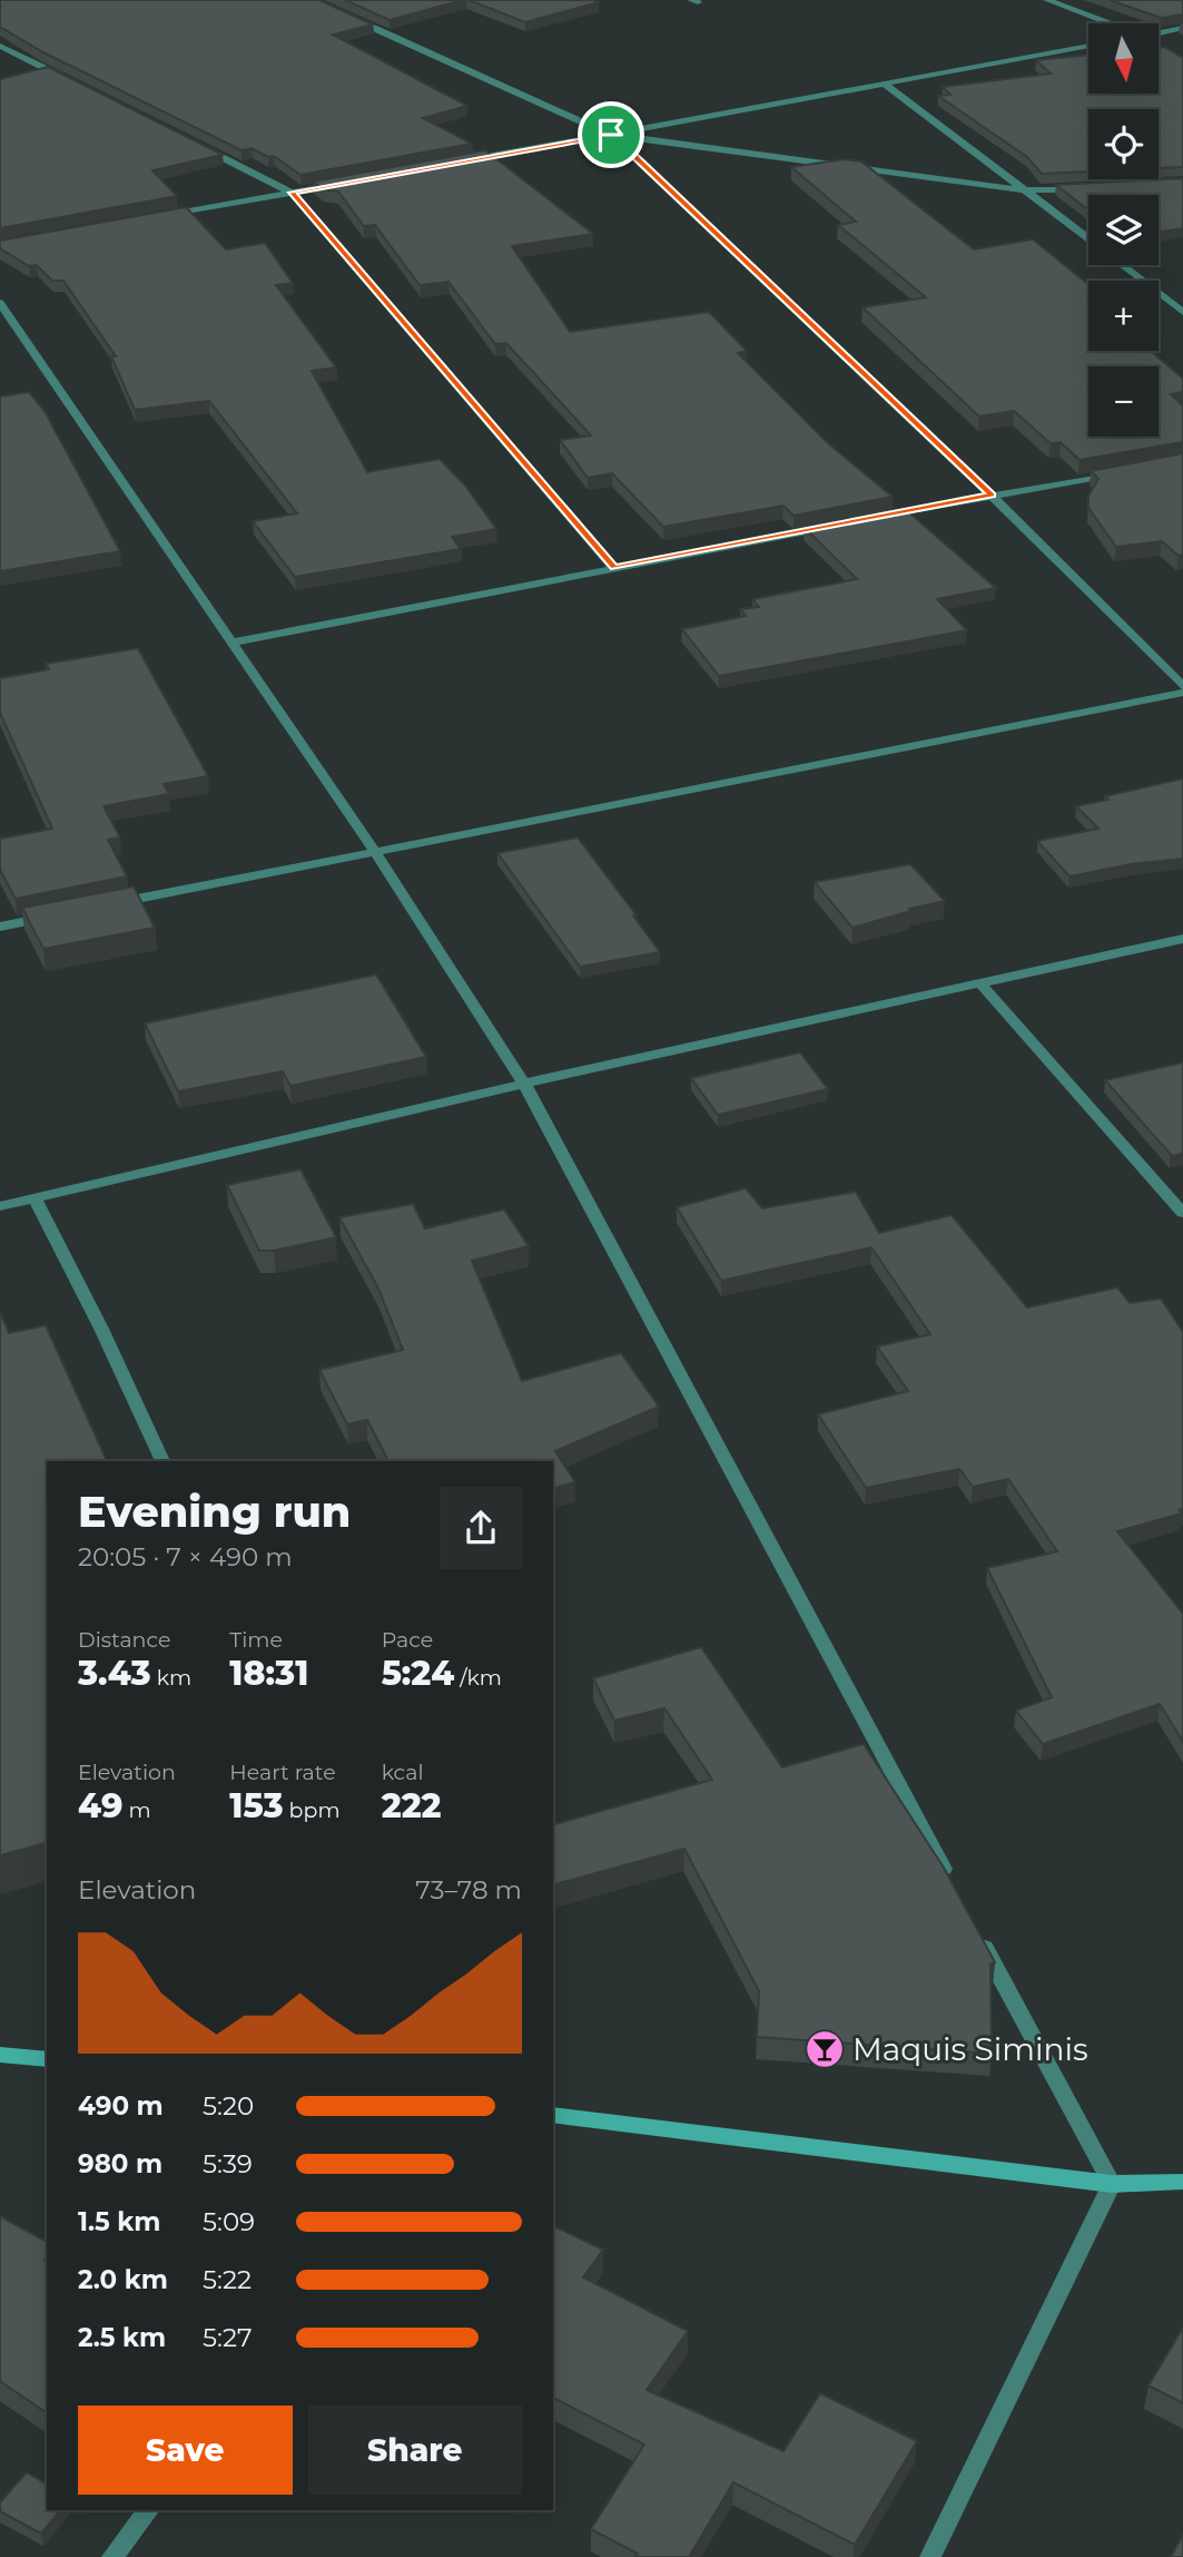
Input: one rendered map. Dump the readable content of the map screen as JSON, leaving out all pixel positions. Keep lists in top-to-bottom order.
{
  "places": {
    "bar": ["Maquis Siminis"]
  },
  "north": "bottom",
  "page": {
    "map_buttons": ["+", "−"],
    "heading": ["Evening run", "20:05 · 7 × 490 m"],
    "stats": [
      ["Distance", "3.43 km"],
      ["Time", "18:31"],
      ["Pace", "5:24 /km"],
      ["Elevation", "49 m"],
      ["Heart rate", "153 bpm"],
      ["kcal", "222"]
    ],
    "chart": ["Elevation", "73–78 m"],
    "list": [
      {
        "name": "490 m",
        "note": "5:20"
      },
      {
        "name": "980 m",
        "note": "5:39"
      },
      {
        "name": "1.5 km",
        "note": "5:09"
      },
      {
        "name": "2.0 km",
        "note": "5:22"
      },
      {
        "name": "2.5 km",
        "note": "5:27"
      }
    ],
    "buttons": ["Save", "Share"]
  }
}
